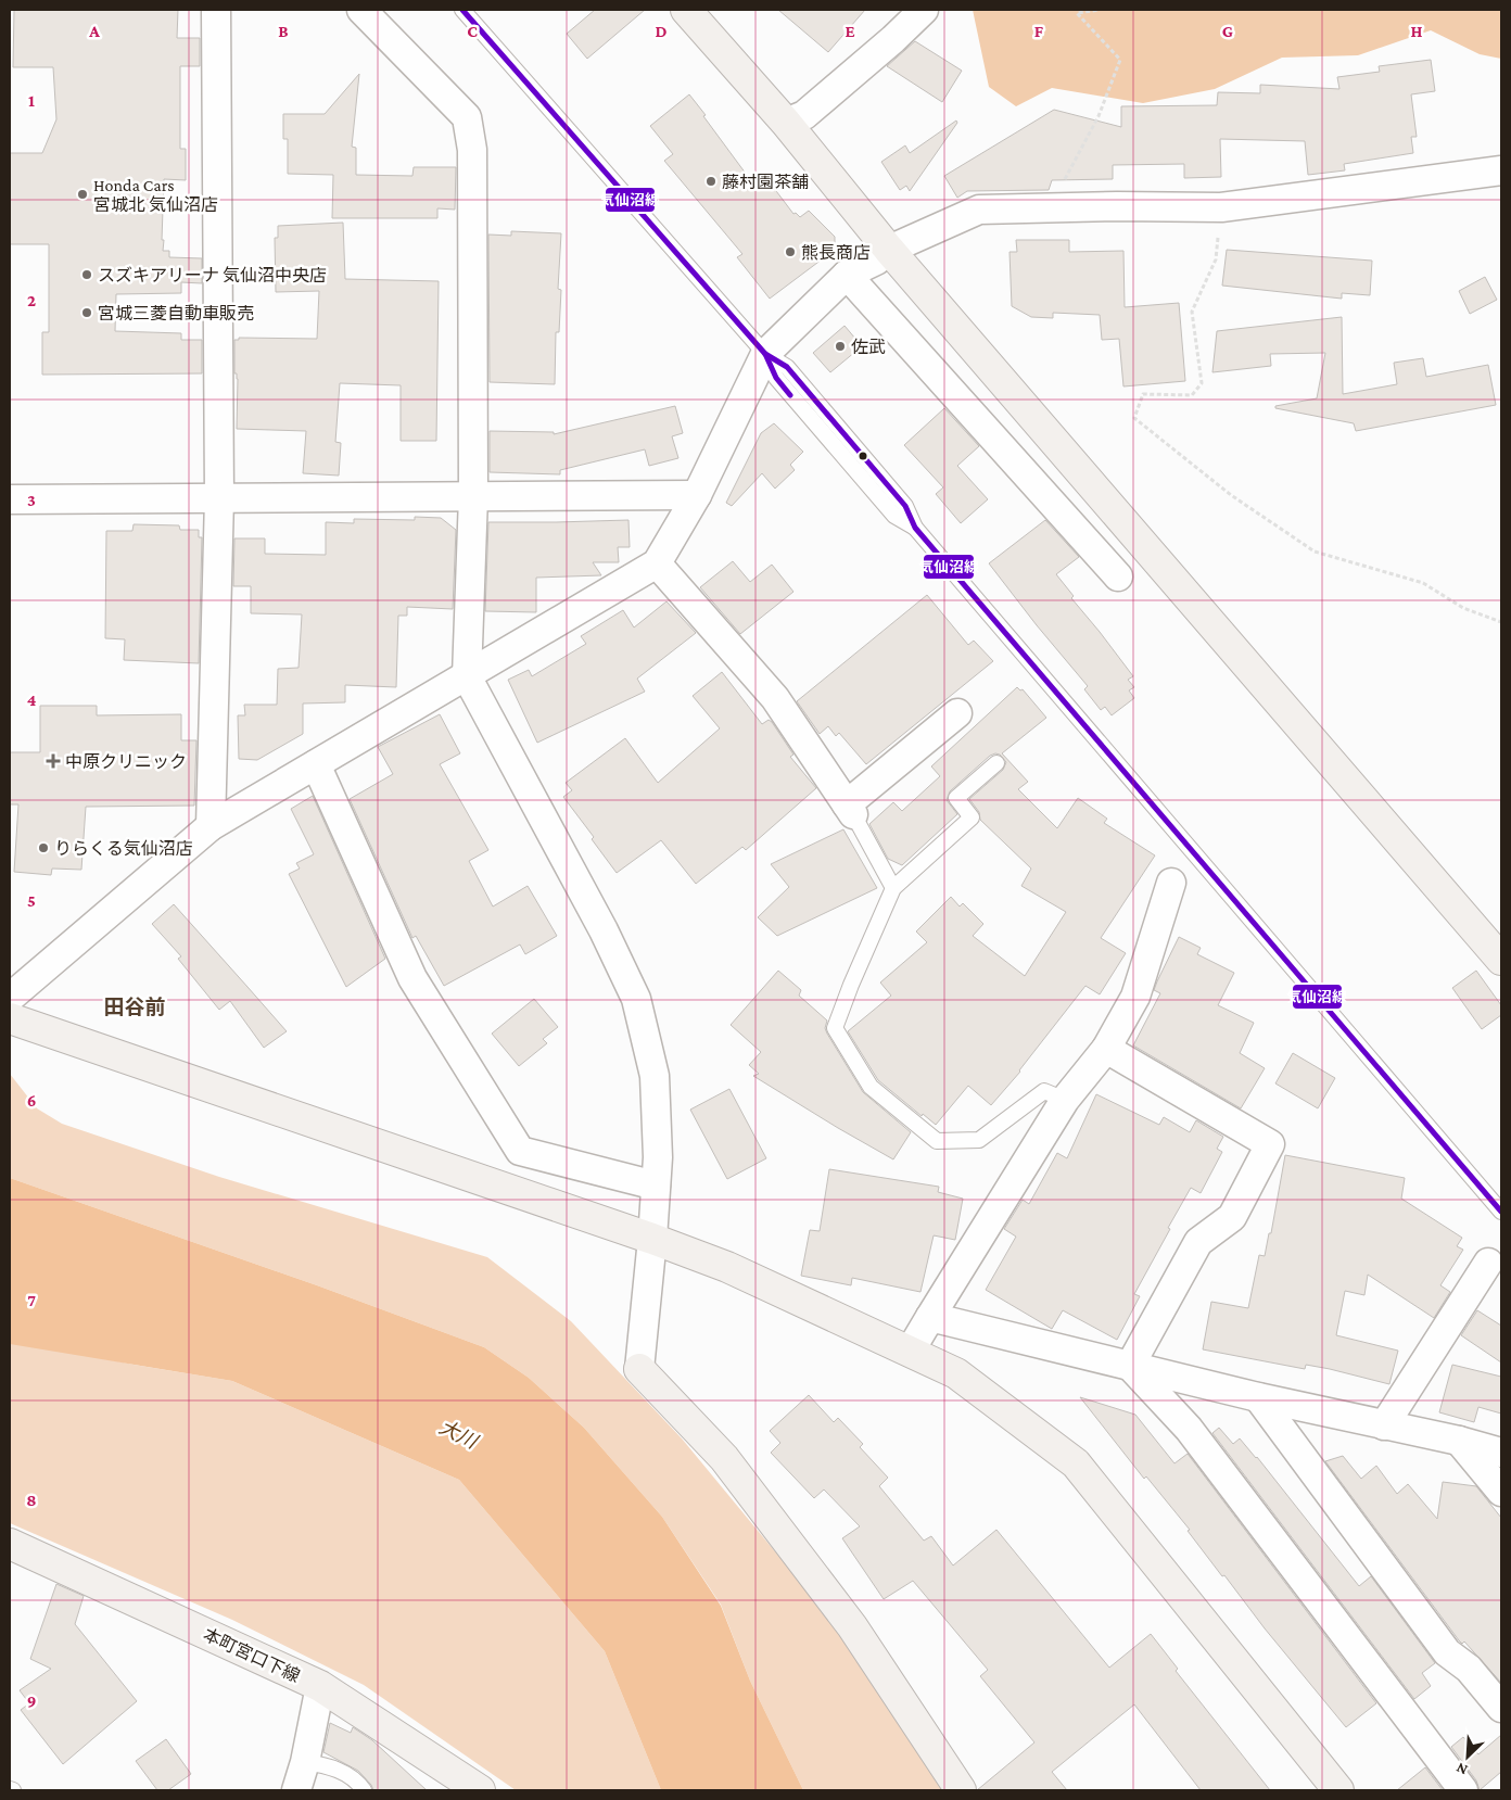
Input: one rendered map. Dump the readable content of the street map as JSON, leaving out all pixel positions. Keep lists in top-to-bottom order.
{
  "streets": {
    "street": ["本町宮口下線"]
  },
  "districts": ["田谷前"],
  "water": ["大川"],
  "places": {
    "other": [
      "藤村園茶舗",
      "Honda Cars 宮城北 気仙沼店",
      "熊長商店",
      "スズキアリーナ 気仙沼中央店",
      "宮城三菱自動車販売",
      "佐武",
      "りらくる気仙沼店"
    ],
    "health": ["中原クリニック"]
  },
  "lines": ["transit line 気仙沼線"],
  "north": "bottom left",
  "grid": {
    "columns": [
      "A",
      "B",
      "C",
      "D",
      "E",
      "F",
      "G",
      "H"
    ],
    "rows": [
      "1",
      "2",
      "3",
      "4",
      "5",
      "6",
      "7",
      "8",
      "9"
    ]
  }
}
